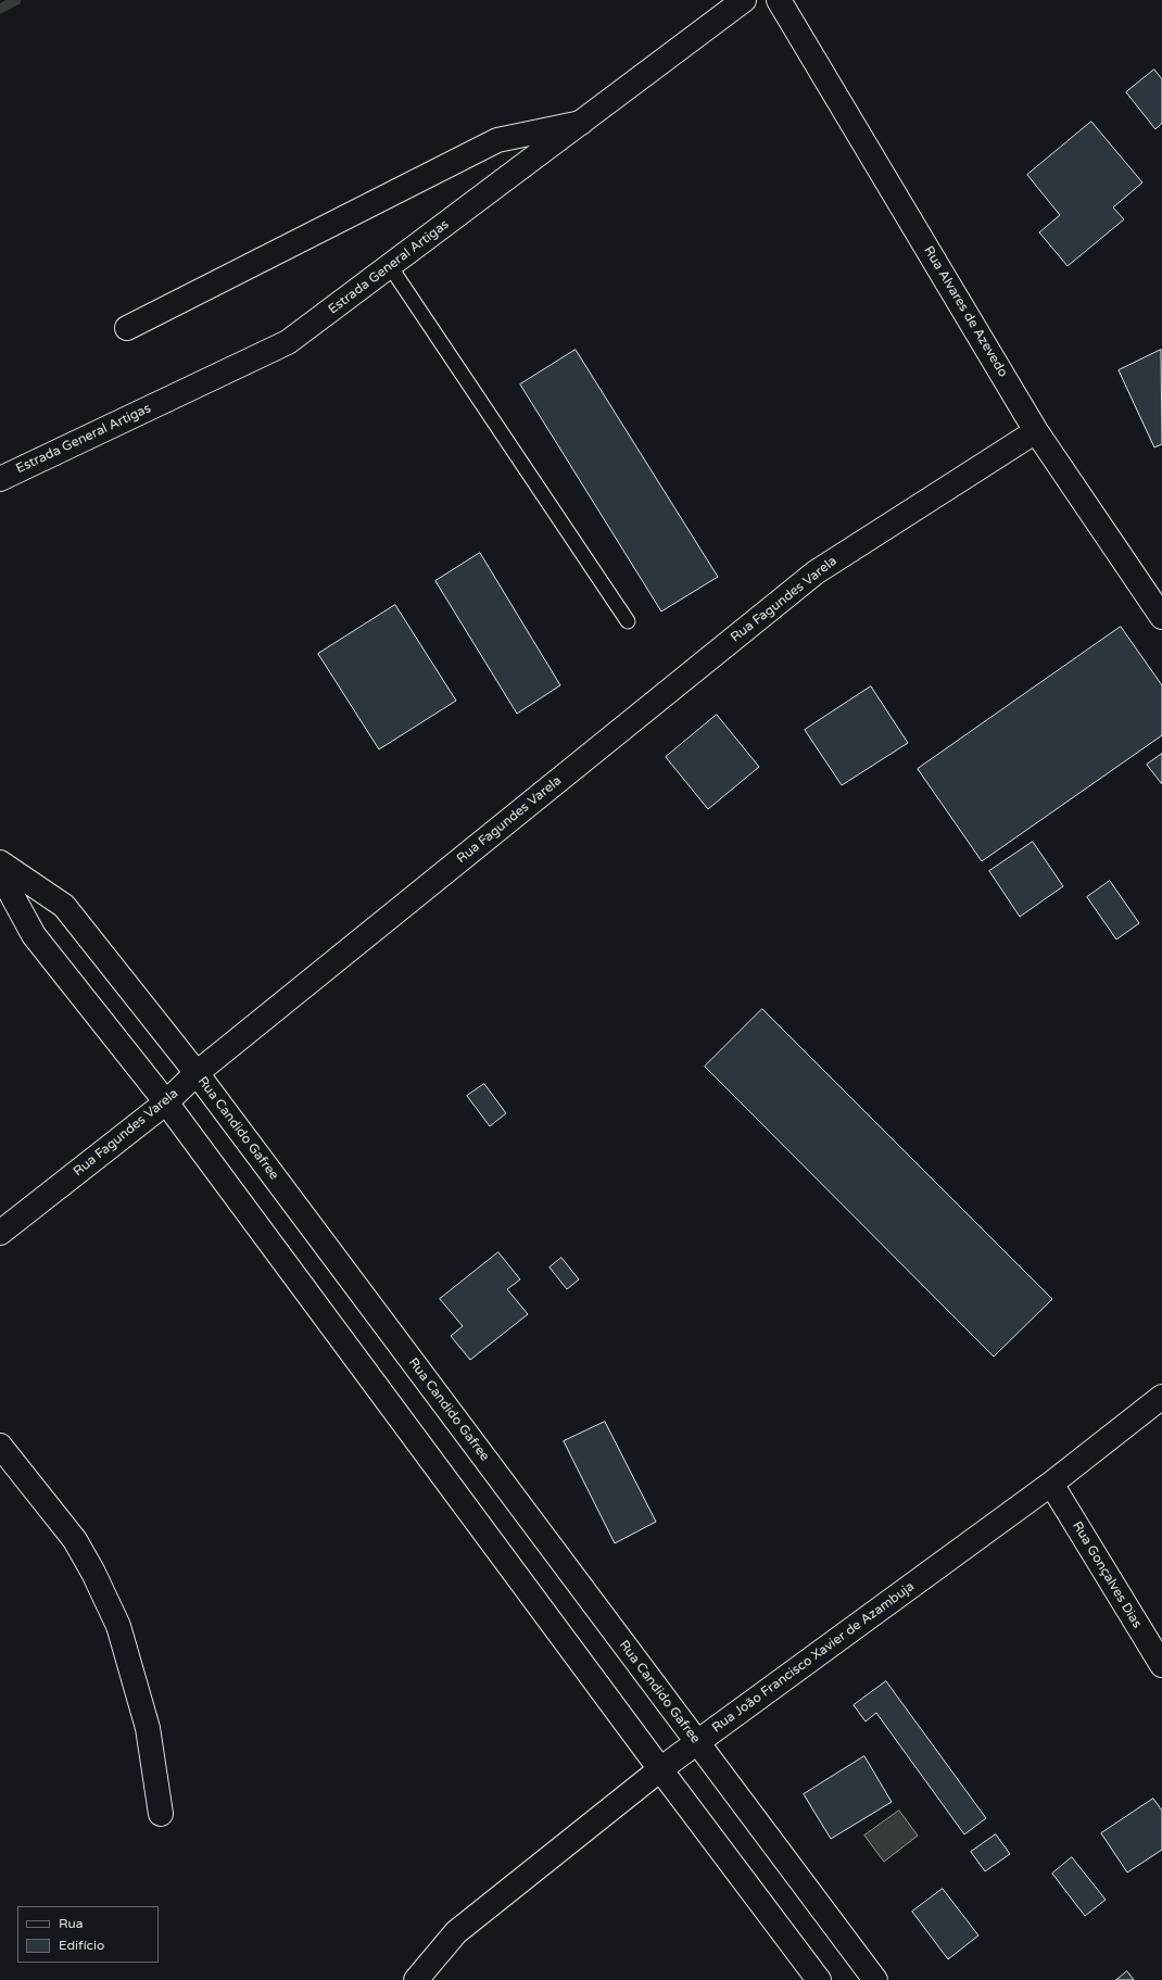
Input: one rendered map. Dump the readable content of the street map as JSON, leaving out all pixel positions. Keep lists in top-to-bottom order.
{
  "streets": {
    "street": [
      "Estrada General Artigas",
      "Rua Alvares de Azevedo",
      "Rua Fagundes Varela",
      "Rua Candido Gafree",
      "Rua Gonçalves Dias",
      "Rua João Francisco Xavier de Azambuja"
    ]
  },
  "crossings": [
    ["Rua Alvares de Azevedo", "Rua Fagundes Varela"],
    ["Rua Fagundes Varela", "Rua Candido Gafree"],
    ["Rua Candido Gafree", "Rua João Francisco Xavier de Azambuja"],
    ["Rua Gonçalves Dias", "Rua João Francisco Xavier de Azambuja"]
  ],
  "legend": ["Rua", "Edifício"]
}
